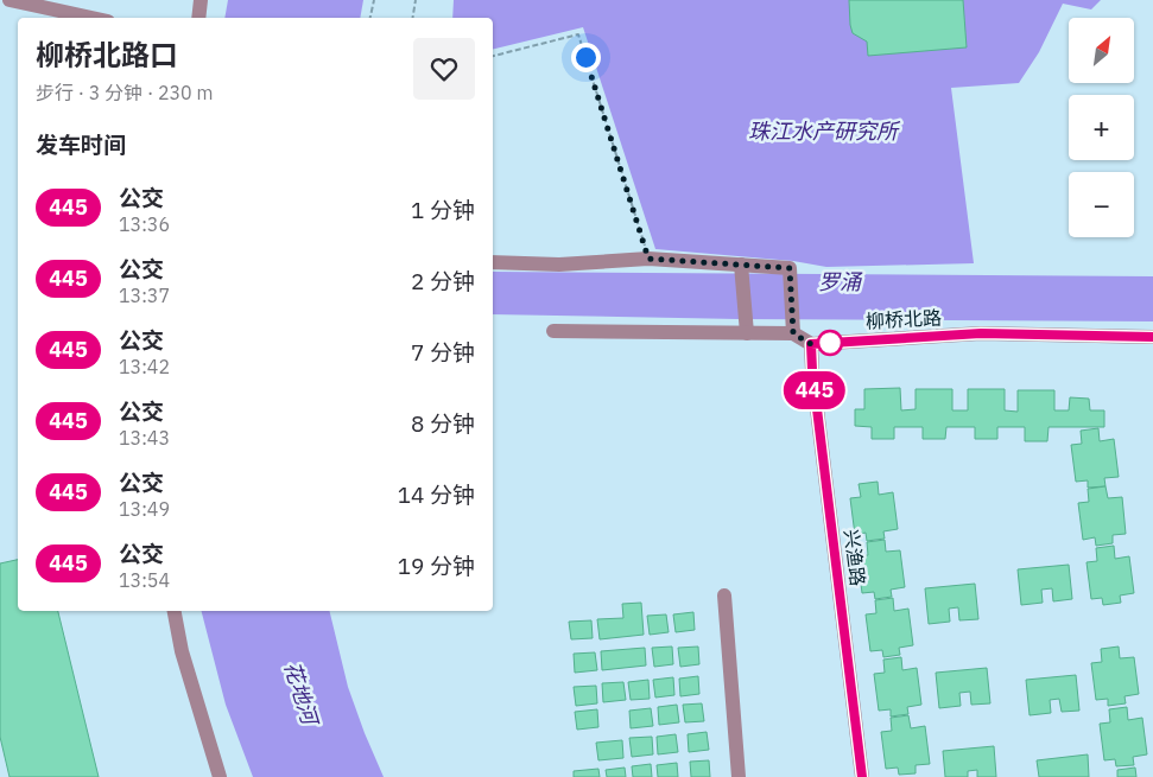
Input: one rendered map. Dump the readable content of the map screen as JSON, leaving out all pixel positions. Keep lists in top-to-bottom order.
{
  "streets": {
    "street": ["柳桥北路", "兴渔路"]
  },
  "crossings": [
    ["柳桥北路", "兴渔路"]
  ],
  "water": ["珠江水产研究所", "罗涌", "花地河"],
  "lines": ["bus line 445"],
  "north": "top right",
  "page": {
    "on_map": "445",
    "map_buttons": ["+", "−"],
    "heading": [
      ["柳桥北路口", "步行 · 3 分钟 · 230 m"],
      "发车时间"
    ],
    "list": [
      {
        "mark": "445",
        "name": "公交",
        "note": "13:36",
        "value": "1 分钟"
      },
      {
        "mark": "445",
        "name": "公交",
        "note": "13:37",
        "value": "2 分钟"
      },
      {
        "mark": "445",
        "name": "公交",
        "note": "13:42",
        "value": "7 分钟"
      },
      {
        "mark": "445",
        "name": "公交",
        "note": "13:43",
        "value": "8 分钟"
      },
      {
        "mark": "445",
        "name": "公交",
        "note": "13:49",
        "value": "14 分钟"
      },
      {
        "mark": "445",
        "name": "公交",
        "note": "13:54",
        "value": "19 分钟"
      }
    ]
  }
}
